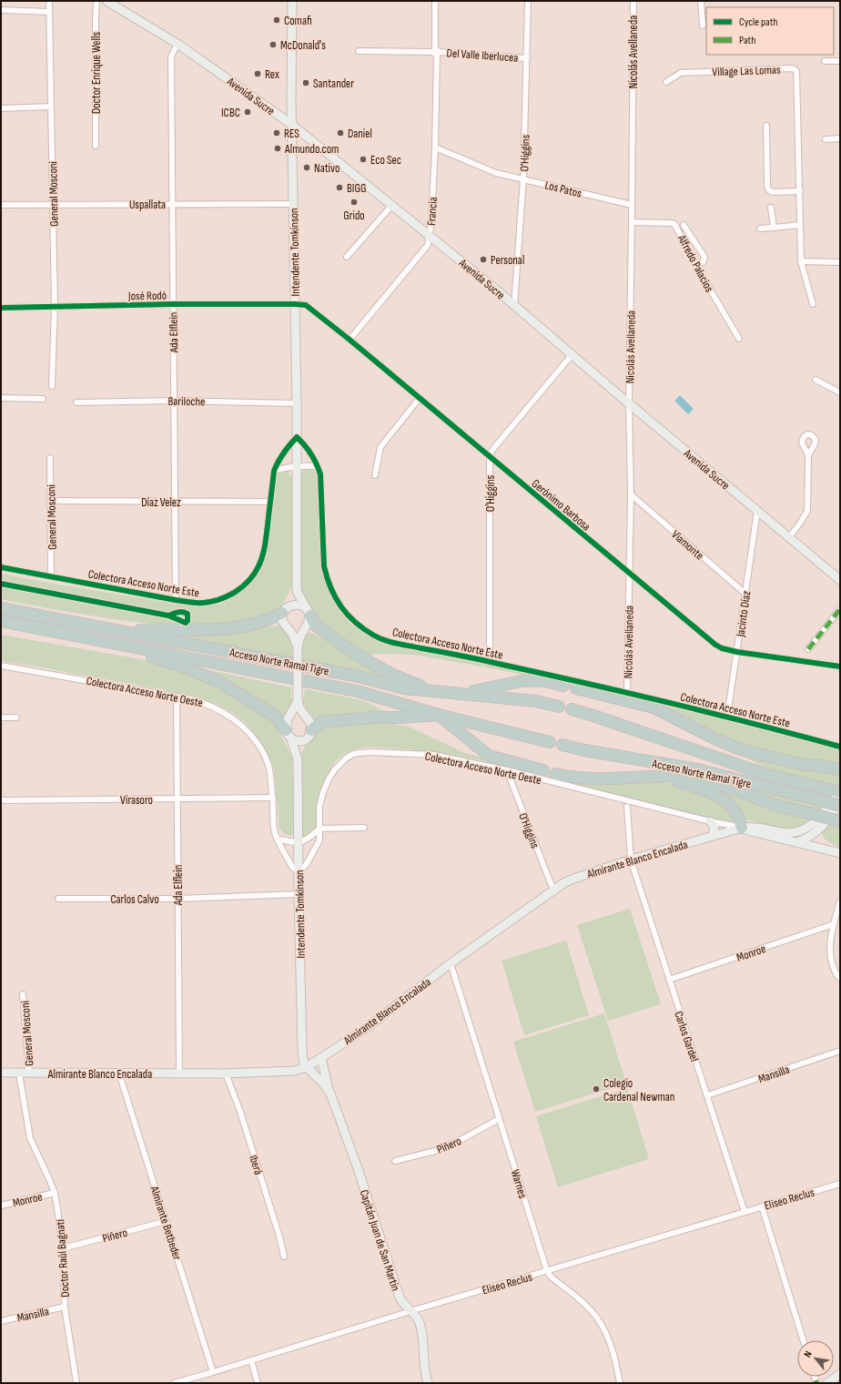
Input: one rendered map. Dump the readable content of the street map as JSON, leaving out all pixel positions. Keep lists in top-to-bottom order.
{
  "streets": {
    "highway": ["Acceso Norte Ramal Tigre"],
    "street": [
      "Nicolás Avellaneda",
      "Del Valle Iberlucea",
      "Village Las Lomas",
      "Doctor Enrique Wells",
      "Avenida Sucre",
      "O'Higgins",
      "Los Patos",
      "General Mosconi",
      "Uspallata",
      "Francia",
      "Intendente Tomkinson",
      "Alfredo Palacios",
      "José Rodó",
      "Ada Elflein",
      "Bariloche",
      "Díaz Velez",
      "Gerónimo Barbosa",
      "Viamonte",
      "Colectora Acceso Norte Este",
      "Jacinto Díaz",
      "Colectora Acceso Norte Oeste",
      "Virasoro",
      "Almirante Blanco Encalada",
      "Carlos Calvo",
      "Monroe",
      "Carlos Gardel",
      "Mansilla",
      "Piñero",
      "Iberá",
      "Warnes",
      "Eliseo Reclus",
      "Almirante Betbeder",
      "Capitán Juan de San Martín",
      "Doctor Raúl Bagnati"
    ]
  },
  "crossings": [
    ["Nicolás Avellaneda", "Avenida Sucre"],
    ["Nicolás Avellaneda", "Los Patos"],
    ["Nicolás Avellaneda", "Alfredo Palacios"],
    ["Nicolás Avellaneda", "Gerónimo Barbosa"],
    ["Nicolás Avellaneda", "Viamonte"],
    ["Nicolás Avellaneda", "Colectora Acceso Norte Este"],
    ["Del Valle Iberlucea", "O'Higgins"],
    ["Del Valle Iberlucea", "Francia"],
    ["Avenida Sucre", "O'Higgins"],
    ["Avenida Sucre", "Francia"],
    ["Avenida Sucre", "Intendente Tomkinson"],
    ["Avenida Sucre", "Ada Elflein"],
    ["Avenida Sucre", "Jacinto Díaz"],
    ["O'Higgins", "Los Patos"],
    ["O'Higgins", "Gerónimo Barbosa"],
    ["O'Higgins", "Colectora Acceso Norte Este"],
    ["O'Higgins", "Colectora Acceso Norte Oeste"],
    ["O'Higgins", "Almirante Blanco Encalada"],
    ["Los Patos", "Francia"],
    ["General Mosconi", "Uspallata"],
    ["General Mosconi", "José Rodó"],
    ["General Mosconi", "Díaz Velez"],
    ["General Mosconi", "Colectora Acceso Norte Este"],
    ["General Mosconi", "Almirante Blanco Encalada"],
    ["Uspallata", "Intendente Tomkinson"],
    ["Uspallata", "Ada Elflein"],
    ["Francia", "Gerónimo Barbosa"],
    ["Intendente Tomkinson", "José Rodó"],
    ["Intendente Tomkinson", "Bariloche"],
    ["Intendente Tomkinson", "Gerónimo Barbosa"],
    ["Intendente Tomkinson", "Colectora Acceso Norte Este"],
    ["Intendente Tomkinson", "Colectora Acceso Norte Oeste"],
    ["Intendente Tomkinson", "Almirante Blanco Encalada"],
    ["Intendente Tomkinson", "Carlos Calvo"],
    ["Intendente Tomkinson", "Capitán Juan de San Martín"],
    ["José Rodó", "Ada Elflein"],
    ["José Rodó", "Gerónimo Barbosa"],
    ["Ada Elflein", "Bariloche"],
    ["Ada Elflein", "Díaz Velez"],
    ["Ada Elflein", "Colectora Acceso Norte Este"],
    ["Ada Elflein", "Colectora Acceso Norte Oeste"],
    ["Ada Elflein", "Virasoro"],
    ["Ada Elflein", "Almirante Blanco Encalada"],
    ["Ada Elflein", "Carlos Calvo"],
    ["Díaz Velez", "Colectora Acceso Norte Este"],
    ["Gerónimo Barbosa", "Jacinto Díaz"],
    ["Viamonte", "Jacinto Díaz"],
    ["Colectora Acceso Norte Este", "Jacinto Díaz"],
    ["Acceso Norte Ramal Tigre", "Almirante Blanco Encalada"],
    ["Colectora Acceso Norte Oeste", "Virasoro"],
    ["Colectora Acceso Norte Oeste", "Almirante Blanco Encalada"],
    ["Almirante Blanco Encalada", "Carlos Gardel"],
    ["Almirante Blanco Encalada", "Iberá"],
    ["Almirante Blanco Encalada", "Warnes"],
    ["Almirante Blanco Encalada", "Almirante Betbeder"],
    ["Almirante Blanco Encalada", "Capitán Juan de San Martín"],
    ["Almirante Blanco Encalada", "Doctor Raúl Bagnati"],
    ["Monroe", "Carlos Gardel"],
    ["Monroe", "Doctor Raúl Bagnati"],
    ["Carlos Gardel", "Mansilla"],
    ["Carlos Gardel", "Eliseo Reclus"],
    ["Mansilla", "Doctor Raúl Bagnati"],
    ["Piñero", "Warnes"],
    ["Piñero", "Almirante Betbeder"],
    ["Piñero", "Doctor Raúl Bagnati"],
    ["Warnes", "Eliseo Reclus"],
    ["Eliseo Reclus", "Almirante Betbeder"],
    ["Eliseo Reclus", "Capitán Juan de San Martín"]
  ],
  "places": [
    "Comafi",
    "McDonald's",
    "Rex",
    "Santander",
    "ICBC",
    "RES",
    "Daniel",
    "Almundo.com",
    "Eco Sec",
    "Nativo",
    "BIGG",
    "Grido",
    "Personal",
    "Colegio Cardenal Newman"
  ],
  "legend": ["Cycle path", "Path"],
  "north": "top left"
}
